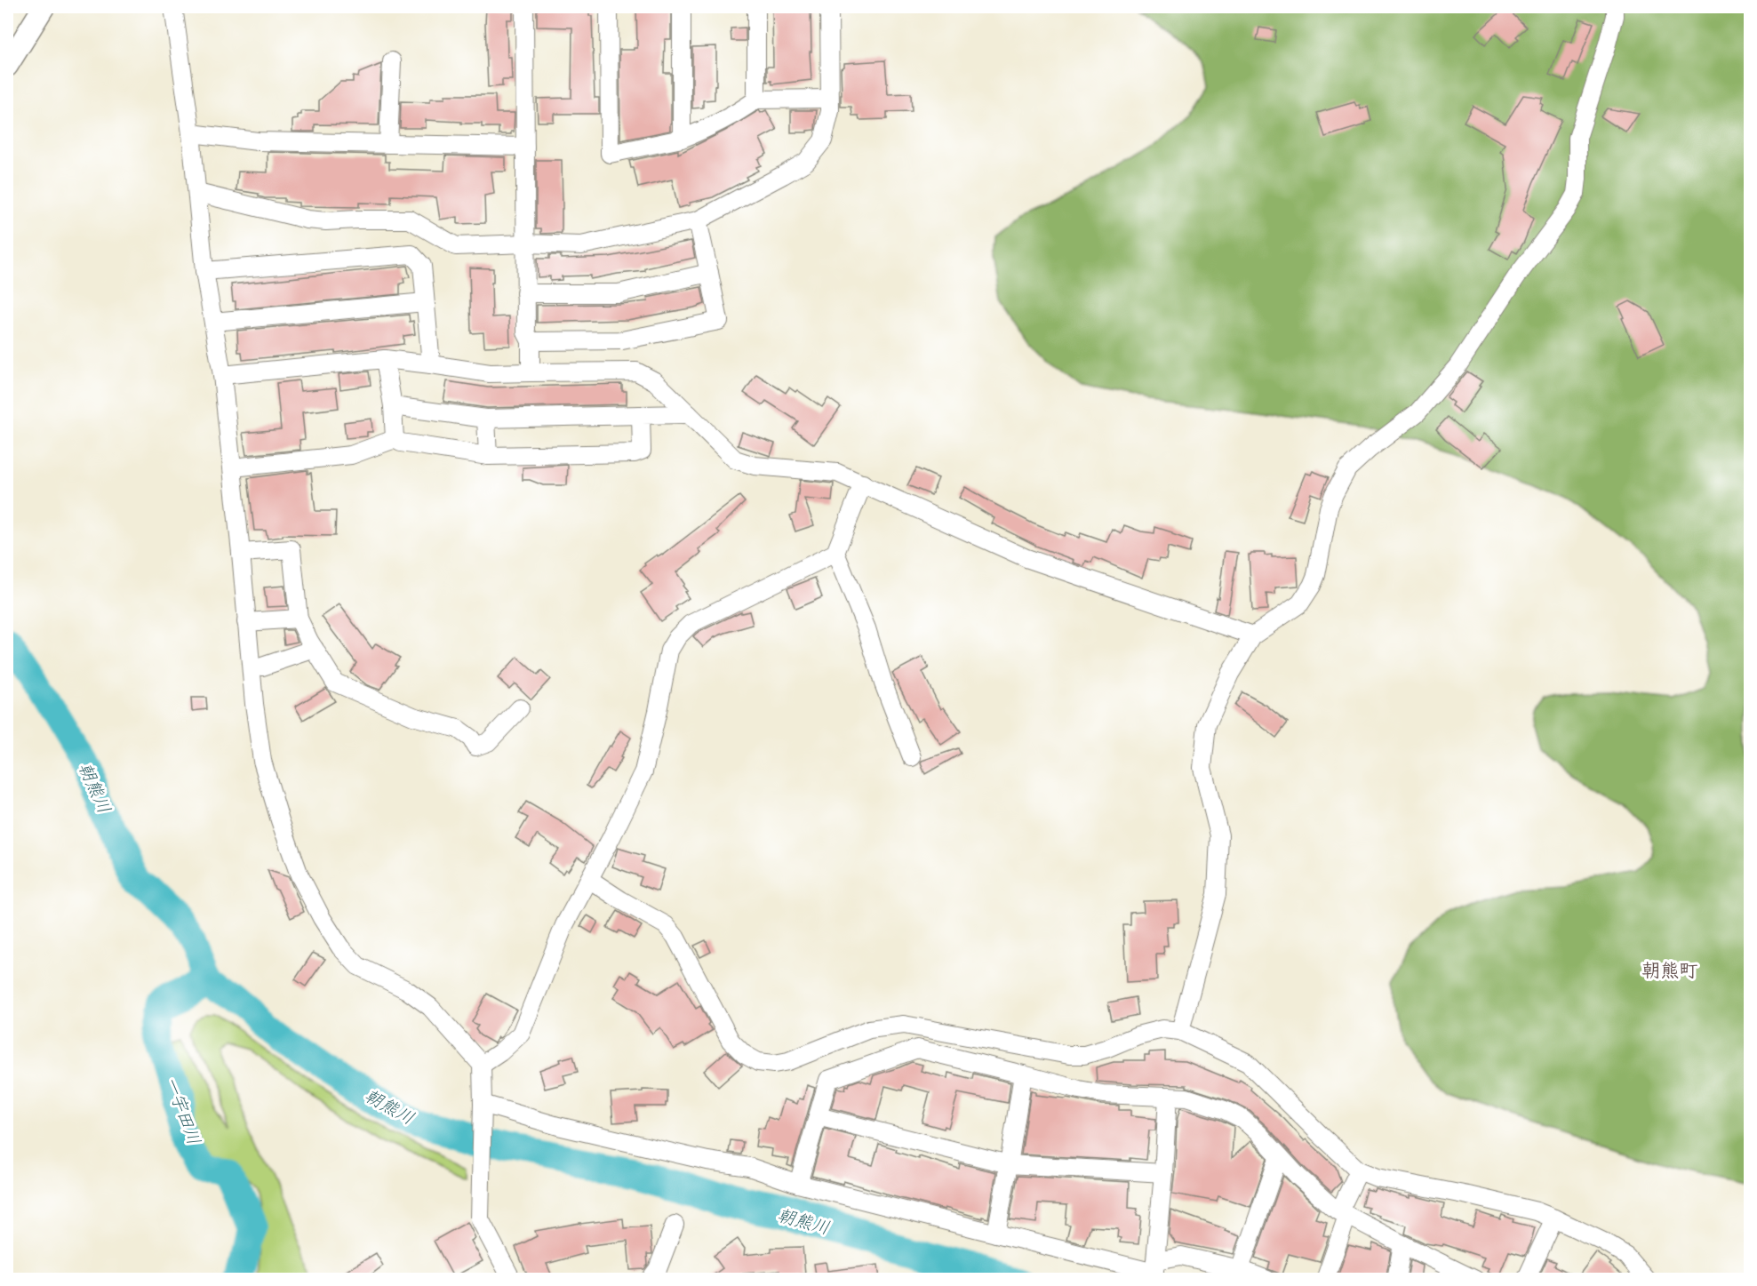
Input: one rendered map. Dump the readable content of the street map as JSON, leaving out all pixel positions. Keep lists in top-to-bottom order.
{
  "districts": ["朝熊町"],
  "water": ["朝熊川", "一宇田川"]
}
